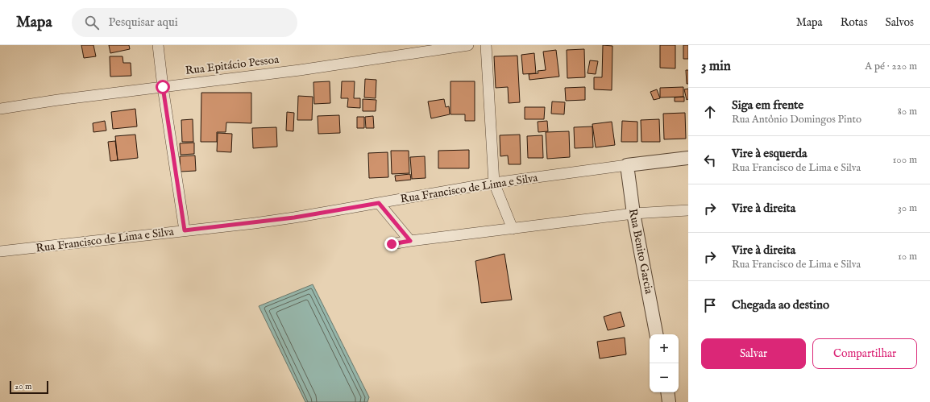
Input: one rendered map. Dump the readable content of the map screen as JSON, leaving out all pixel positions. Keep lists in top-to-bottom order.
{
  "streets": {
    "street": ["Rua Epitácio Pessoa", "Rua Francisco de Lima e Silva", "Rua Benito Garcia"]
  },
  "crossings": [
    ["Rua Francisco de Lima e Silva", "Rua Benito Garcia"]
  ],
  "scale_bar": "20 m",
  "page": {
    "header": "Mapa",
    "search": "Pesquisar aqui",
    "nav": ["Mapa", "Rotas", "Salvos"],
    "heading": ["3 min", "A pé · 220 m"],
    "list": [
      ["Siga em frente", "Rua Antônio Domingos Pinto", "80 m"],
      ["Vire à esquerda", "Rua Francisco de Lima e Silva", "100 m"],
      ["Vire à direita", "30 m"],
      ["Vire à direita", "Rua Francisco de Lima e Silva", "10 m"],
      "Chegada ao destino"
    ],
    "buttons": ["Salvar", "Compartilhar"],
    "map_buttons": ["+", "−"],
    "scale": "20 m"
  }
}
